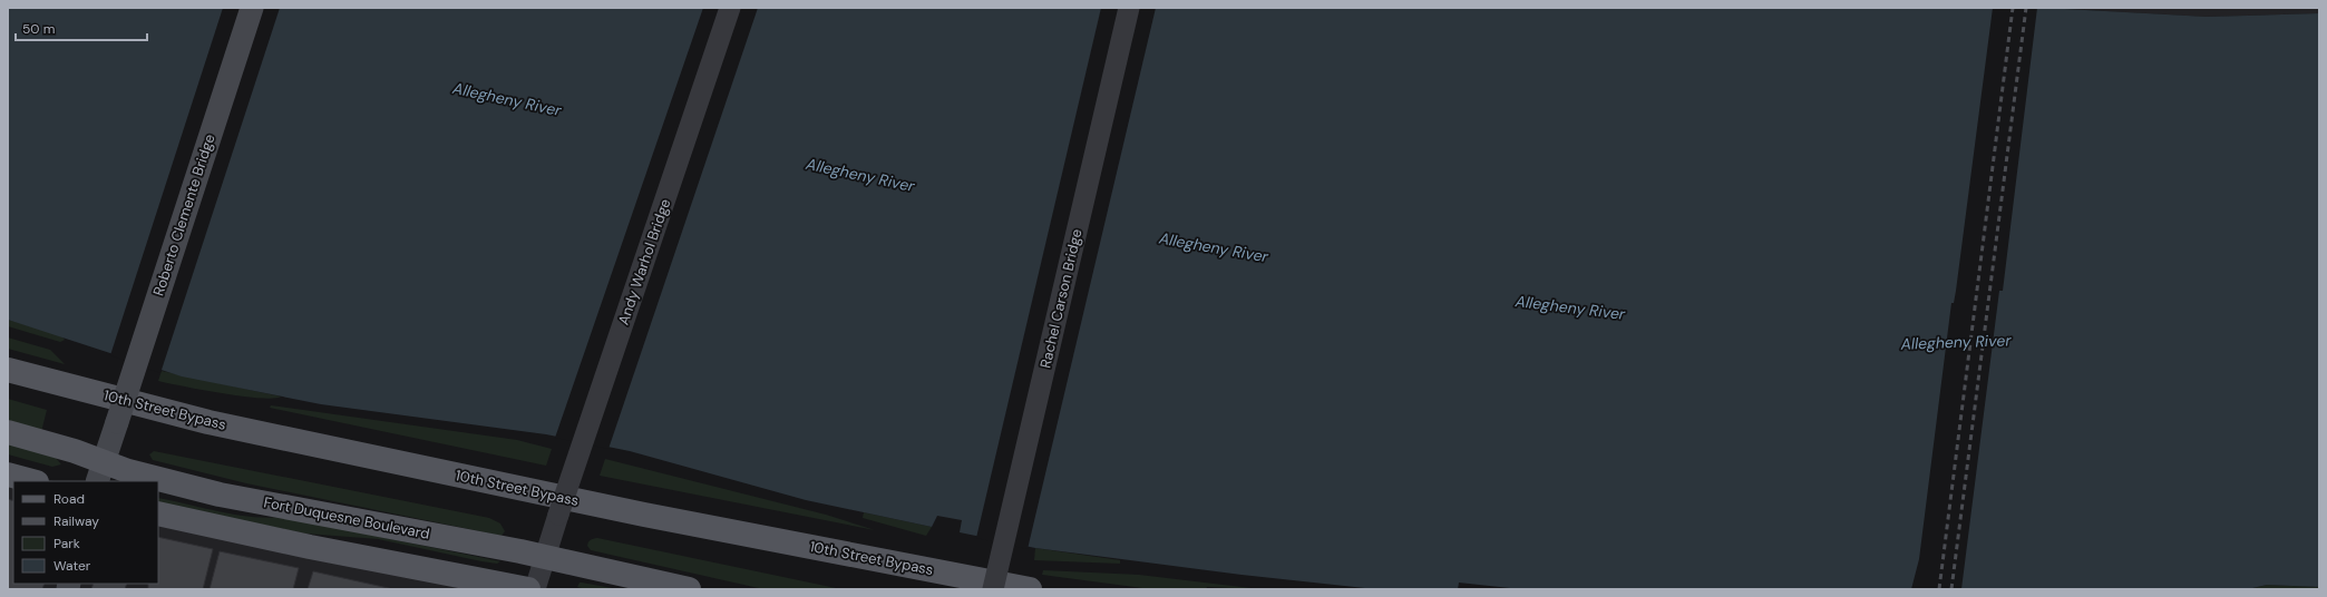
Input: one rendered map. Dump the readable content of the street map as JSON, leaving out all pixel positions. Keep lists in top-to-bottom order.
{
  "streets": {
    "main road": ["Roberto Clemente Bridge", "10th Street Bypass", "Fort Duquesne Boulevard"],
    "street": ["Andy Warhol Bridge", "Rachel Carson Bridge"]
  },
  "crossings": [
    ["Roberto Clemente Bridge", "Fort Duquesne Boulevard"],
    ["Andy Warhol Bridge", "Fort Duquesne Boulevard"]
  ],
  "water": ["Allegheny River"],
  "legend": [
    "Road",
    "Railway",
    "Park",
    "Water"
  ],
  "scale_bar": "50 m"
}
